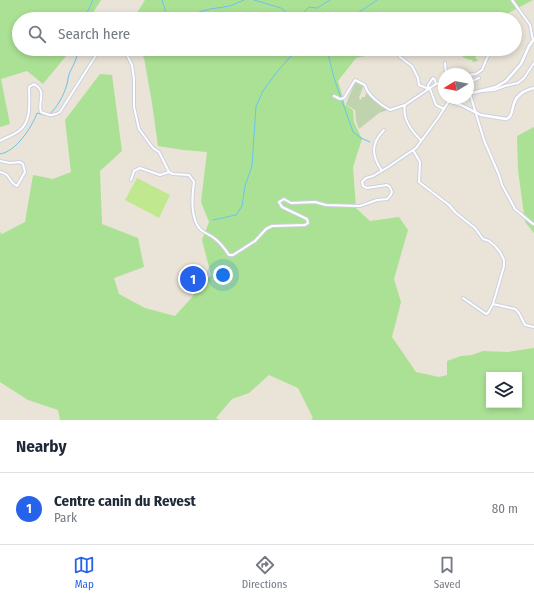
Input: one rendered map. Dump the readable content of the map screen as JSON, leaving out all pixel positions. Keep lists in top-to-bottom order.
{
  "north": "left",
  "page": {
    "search": "Search here",
    "pins": "1",
    "heading": "Nearby",
    "list": [
      {
        "mark": "1",
        "name": "Centre canin du Revest",
        "note": "Park",
        "value": "80 m"
      }
    ],
    "nav": ["Map", "Directions", "Saved"]
  }
}
